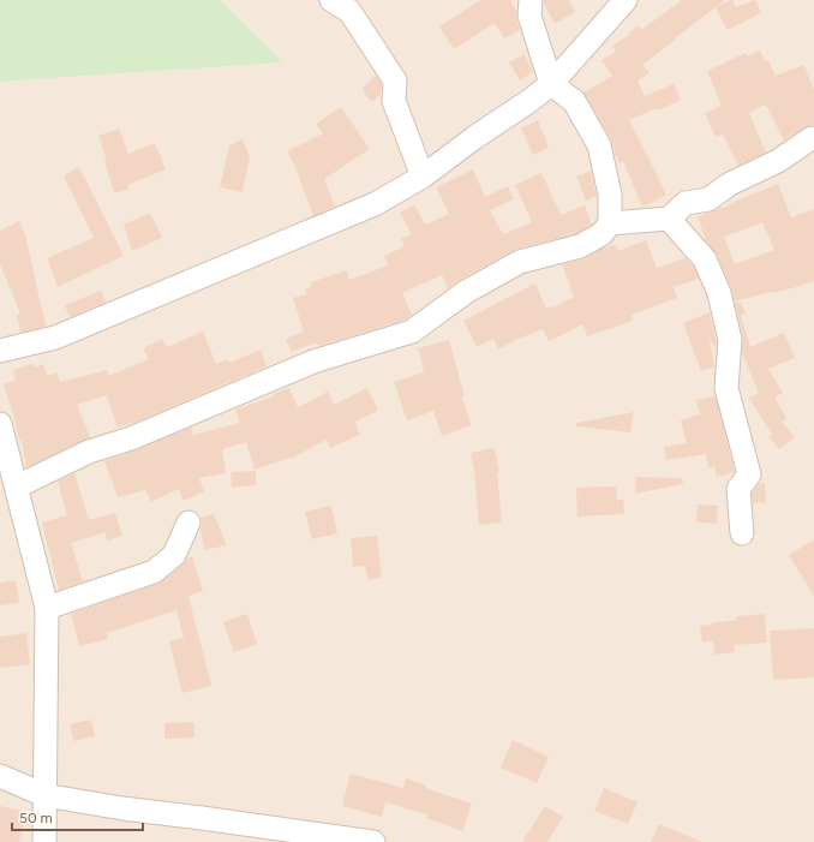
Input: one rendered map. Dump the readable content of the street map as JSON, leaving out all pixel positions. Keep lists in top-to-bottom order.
{
  "scale_bar": "50 m"
}
